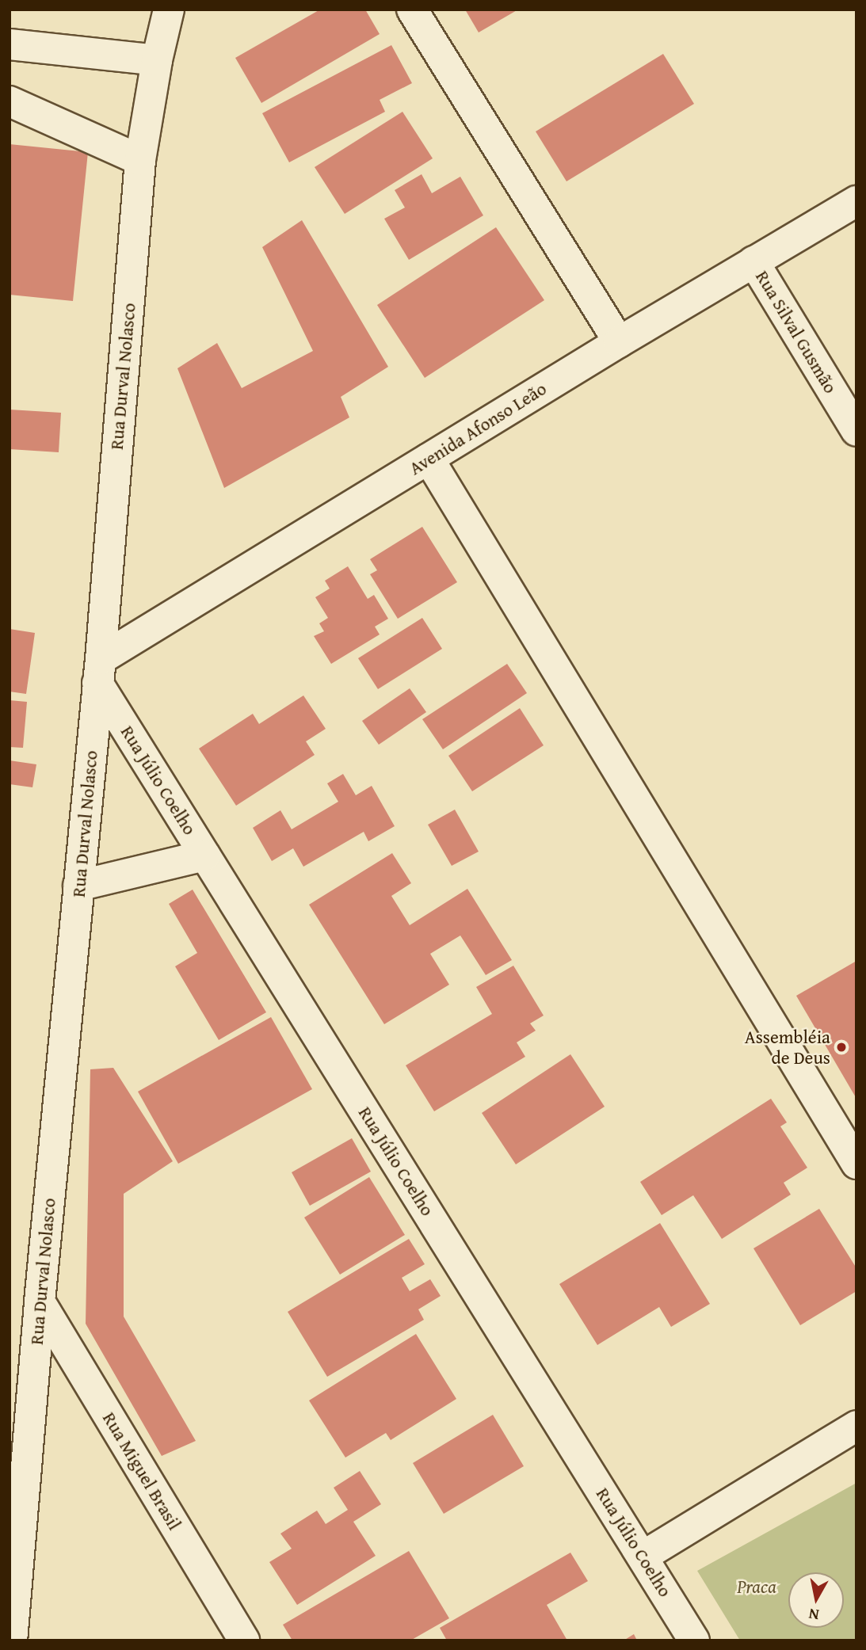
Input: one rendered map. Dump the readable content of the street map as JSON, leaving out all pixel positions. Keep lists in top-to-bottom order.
{
  "streets": {
    "street": [
      "Rua Silval Gusmão",
      "Rua Durval Nolasco",
      "Avenida Afonso Leão",
      "Rua Júlio Coelho",
      "Rua Miguel Brasil"
    ]
  },
  "crossings": [
    ["Rua Silval Gusmão", "Avenida Afonso Leão"],
    ["Rua Durval Nolasco", "Avenida Afonso Leão"],
    ["Rua Durval Nolasco", "Rua Júlio Coelho"],
    ["Rua Durval Nolasco", "Rua Miguel Brasil"],
    ["Avenida Afonso Leão", "Rua Júlio Coelho"]
  ],
  "parks": ["Praca"],
  "places": ["Assembléia de Deus"],
  "north": "bottom"
}
